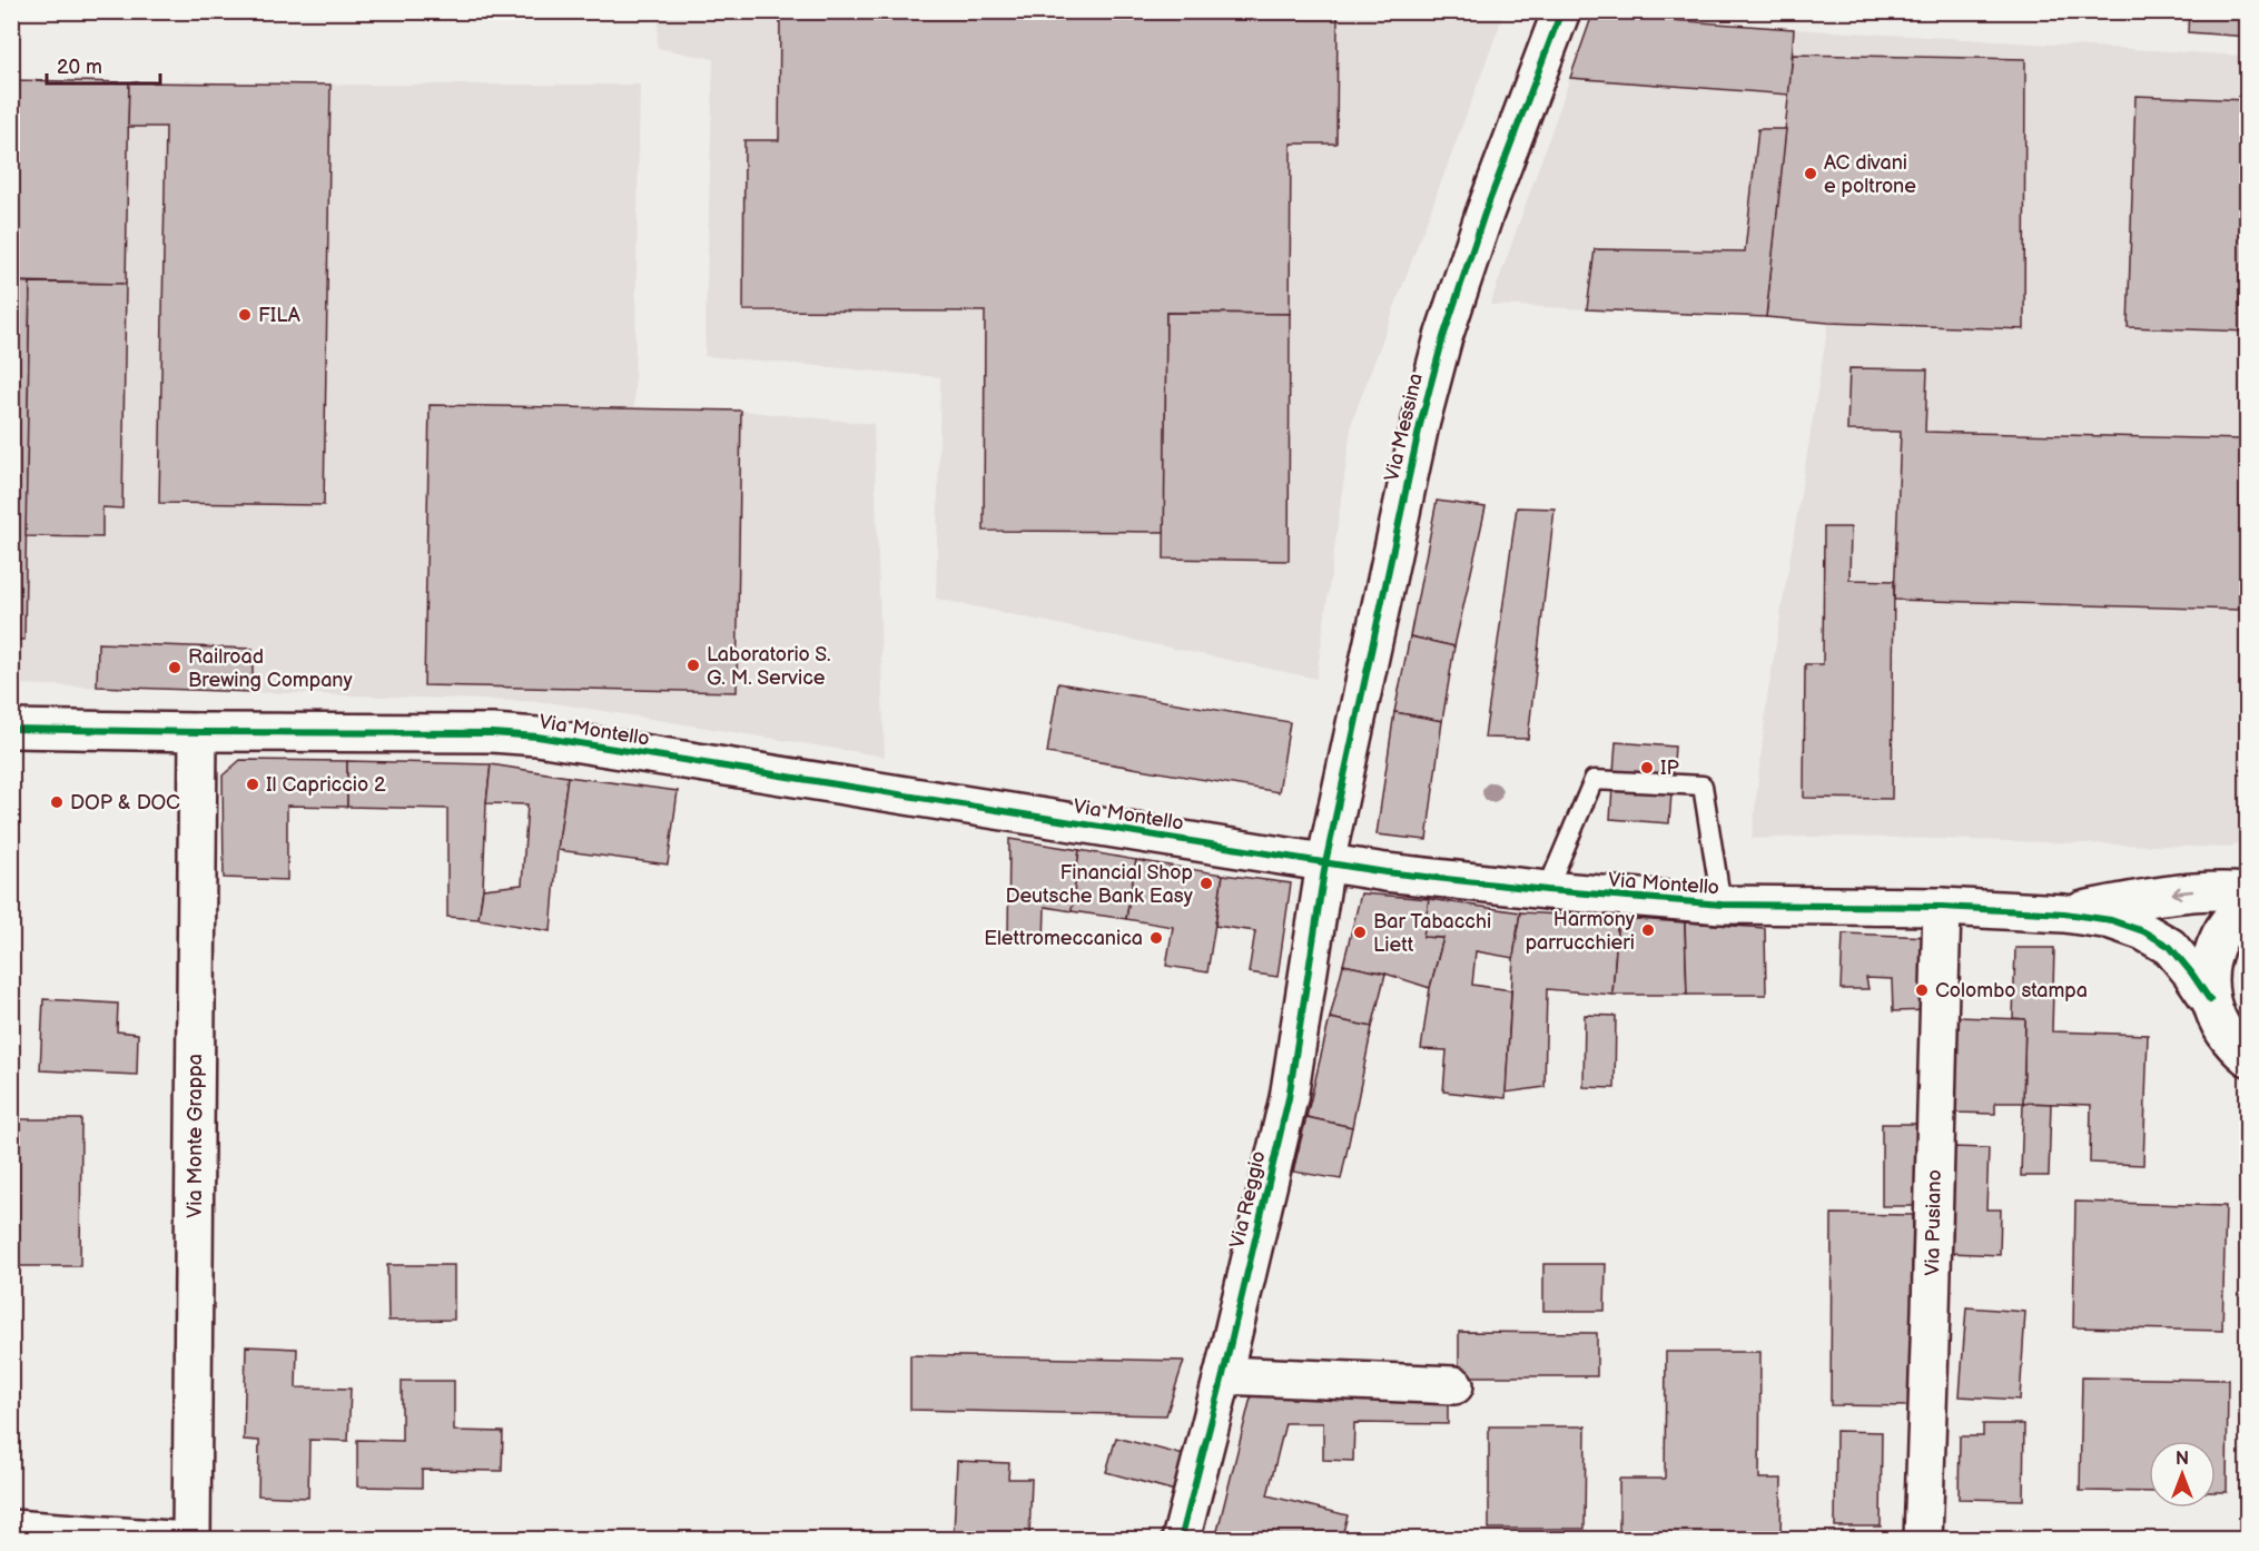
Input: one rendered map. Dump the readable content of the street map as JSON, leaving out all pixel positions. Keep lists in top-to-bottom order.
{
  "streets": {
    "street": [
      "Via Messina",
      "Via Montello",
      "Via Monte Grappa",
      "Via Reggio",
      "Via Pusiano"
    ]
  },
  "crossings": [
    ["Via Messina", "Via Montello"],
    ["Via Messina", "Via Reggio"],
    ["Via Montello", "Via Monte Grappa"],
    ["Via Montello", "Via Reggio"],
    ["Via Montello", "Via Pusiano"]
  ],
  "places": [
    "AC divani e poltrone",
    "FILA",
    "Laboratorio S. G. M. Service",
    "Railroad Brewing Company",
    "IP",
    "Il Capriccio 2",
    "DOP & DOC",
    "Financial Shop Deutsche Bank Easy",
    "Harmony parrucchieri",
    "Bar Tabacchi Liett",
    "Elettromeccanica",
    "Colombo stampa"
  ],
  "scale_bar": "20 m",
  "north": "top"
}
